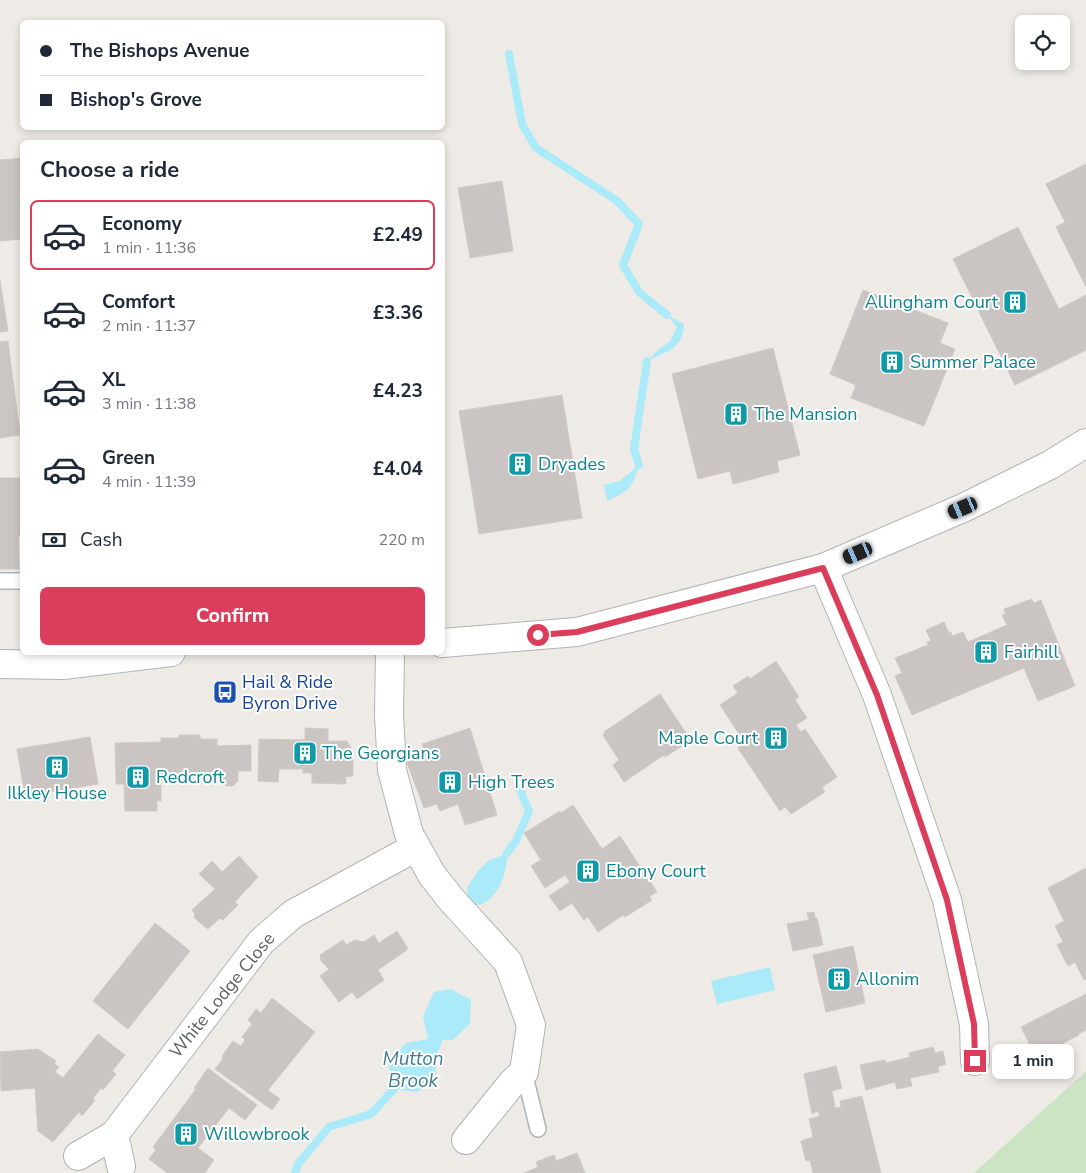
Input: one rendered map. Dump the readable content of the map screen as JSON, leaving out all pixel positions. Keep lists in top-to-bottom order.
{
  "streets": {
    "street": ["White Lodge Close"]
  },
  "water": ["Mutton Brook"],
  "places": {
    "building": [
      "Allingham Court",
      "Summer Palace",
      "The Mansion",
      "Dryades",
      "Fairhill",
      "Maple Court",
      "The Georgians",
      "Ilkley House",
      "Redcroft",
      "High Trees",
      "Ebony Court",
      "Allonim",
      "Willowbrook"
    ],
    "bus stop": ["Hail & Ride Byron Drive"]
  },
  "page": {
    "banner": ["The Bishops Avenue", "Bishop's Grove"],
    "heading": "Choose a ride",
    "list": [
      {
        "name": "Economy",
        "note": "1 min · 11:36",
        "value": "£2.49"
      },
      {
        "name": "Comfort",
        "note": "2 min · 11:37",
        "value": "£3.36"
      },
      {
        "name": "XL",
        "note": "3 min · 11:38",
        "value": "£4.23"
      },
      {
        "name": "Green",
        "note": "4 min · 11:39",
        "value": "£4.04"
      }
    ],
    "pay": ["Cash", "220 m"],
    "buttons": "Confirm",
    "bubble": "1 min"
  }
}
